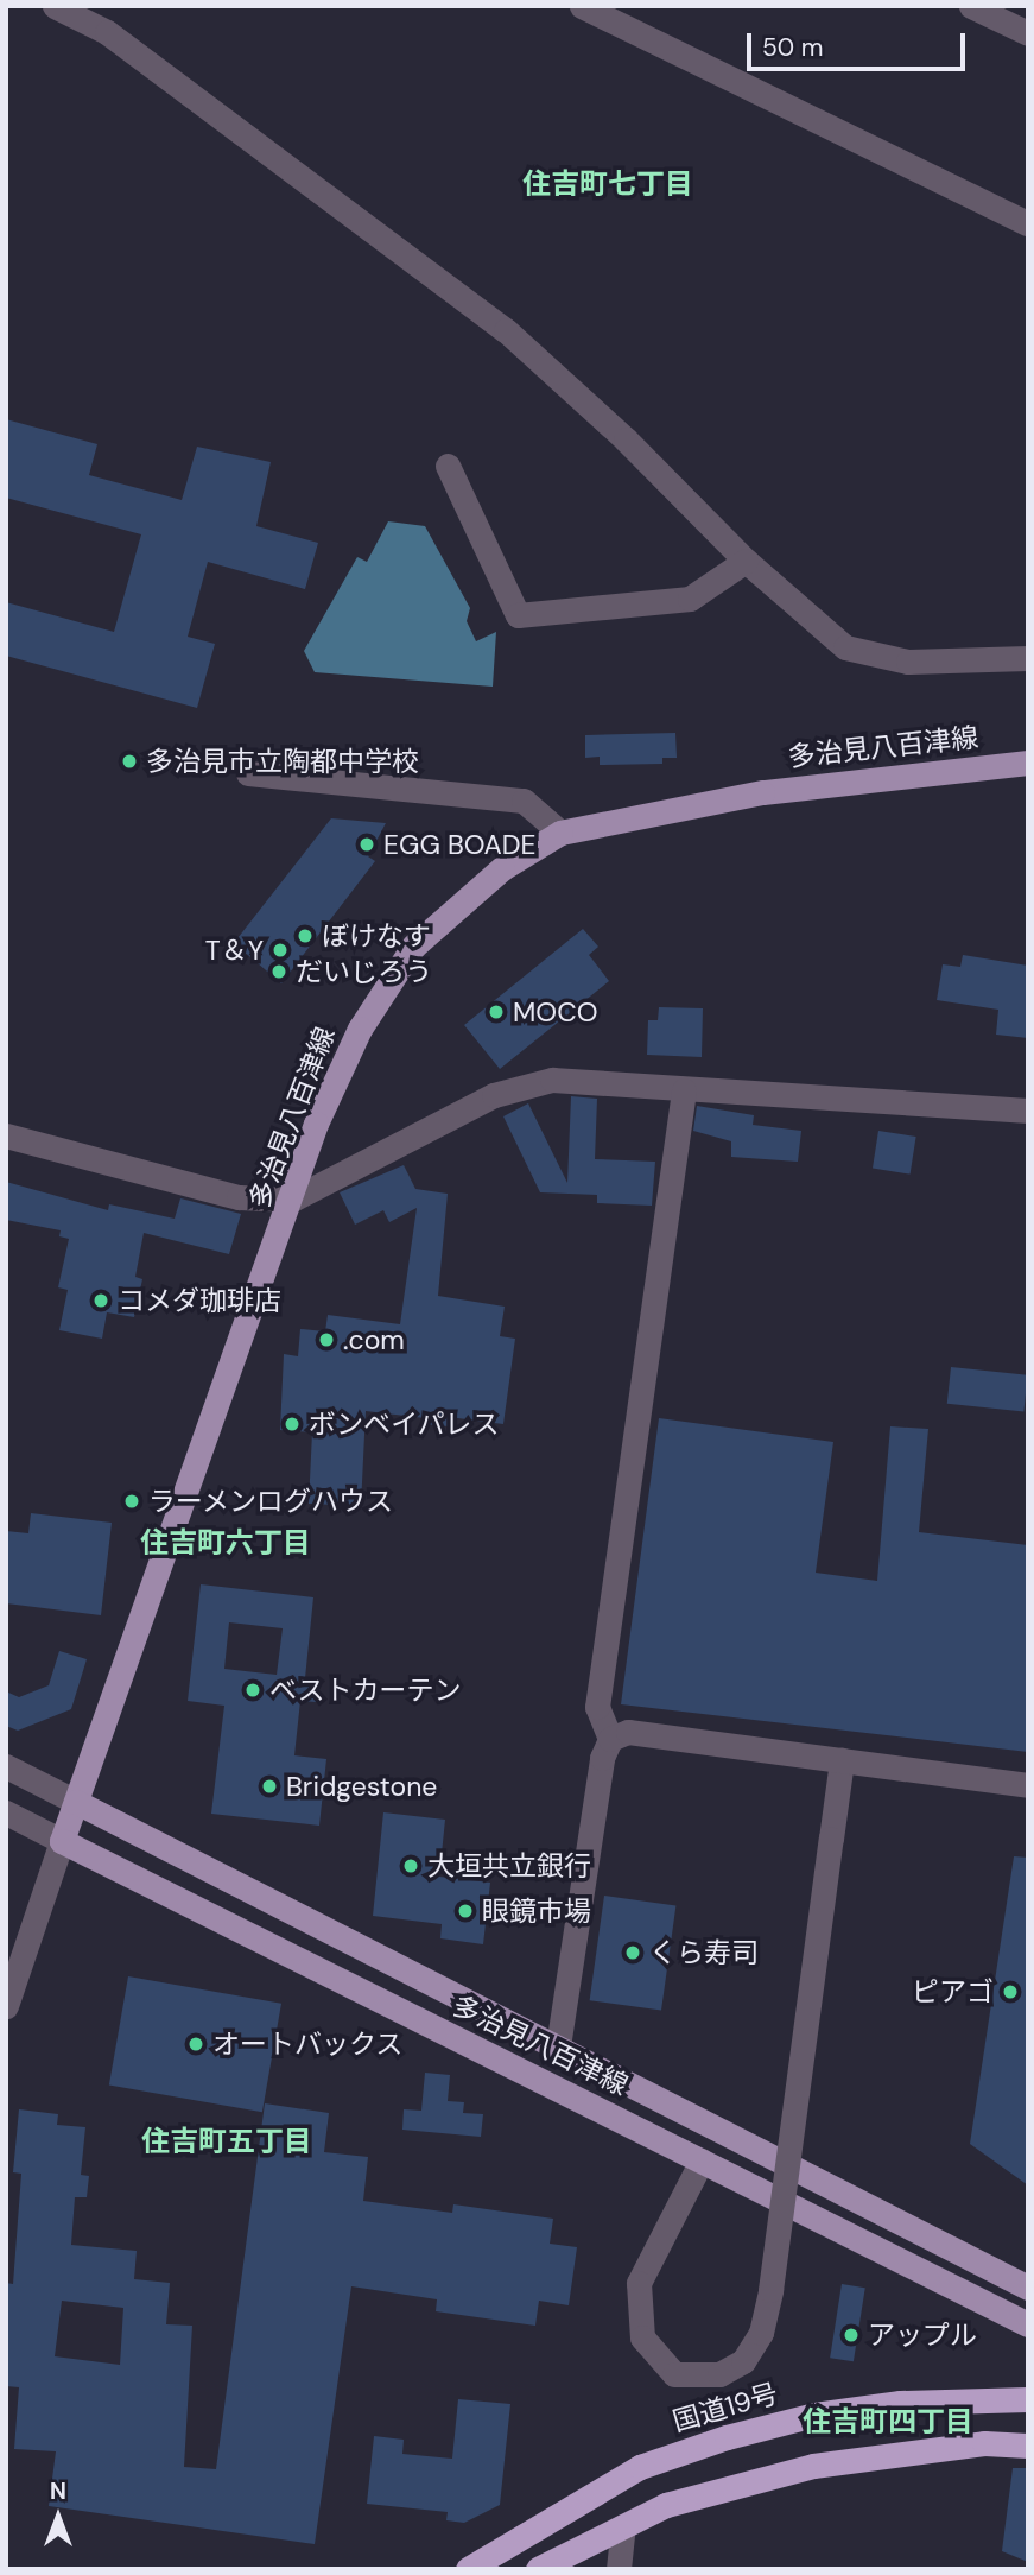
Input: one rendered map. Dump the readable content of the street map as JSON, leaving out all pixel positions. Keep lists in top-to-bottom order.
{
  "streets": {
    "highway": ["国道19号"],
    "main road": ["多治見八百津線"]
  },
  "districts": [
    "住吉町七丁目",
    "住吉町六丁目",
    "住吉町五丁目",
    "住吉町四丁目"
  ],
  "places": [
    "多治見市立陶都中学校",
    "EGG BOADE",
    "ぼけなす",
    "T＆Y",
    "だいじろう",
    "MOCO",
    "コメダ珈琲店",
    ".com",
    "ボンベイパレス",
    "ラーメンログハウス",
    "ベストカーテン",
    "Bridgestone",
    "大垣共立銀行",
    "眼鏡市場",
    "くら寿司",
    "ピアゴ",
    "オートバックス",
    "アップル"
  ],
  "scale_bar": "50 m",
  "north": "top"
}
